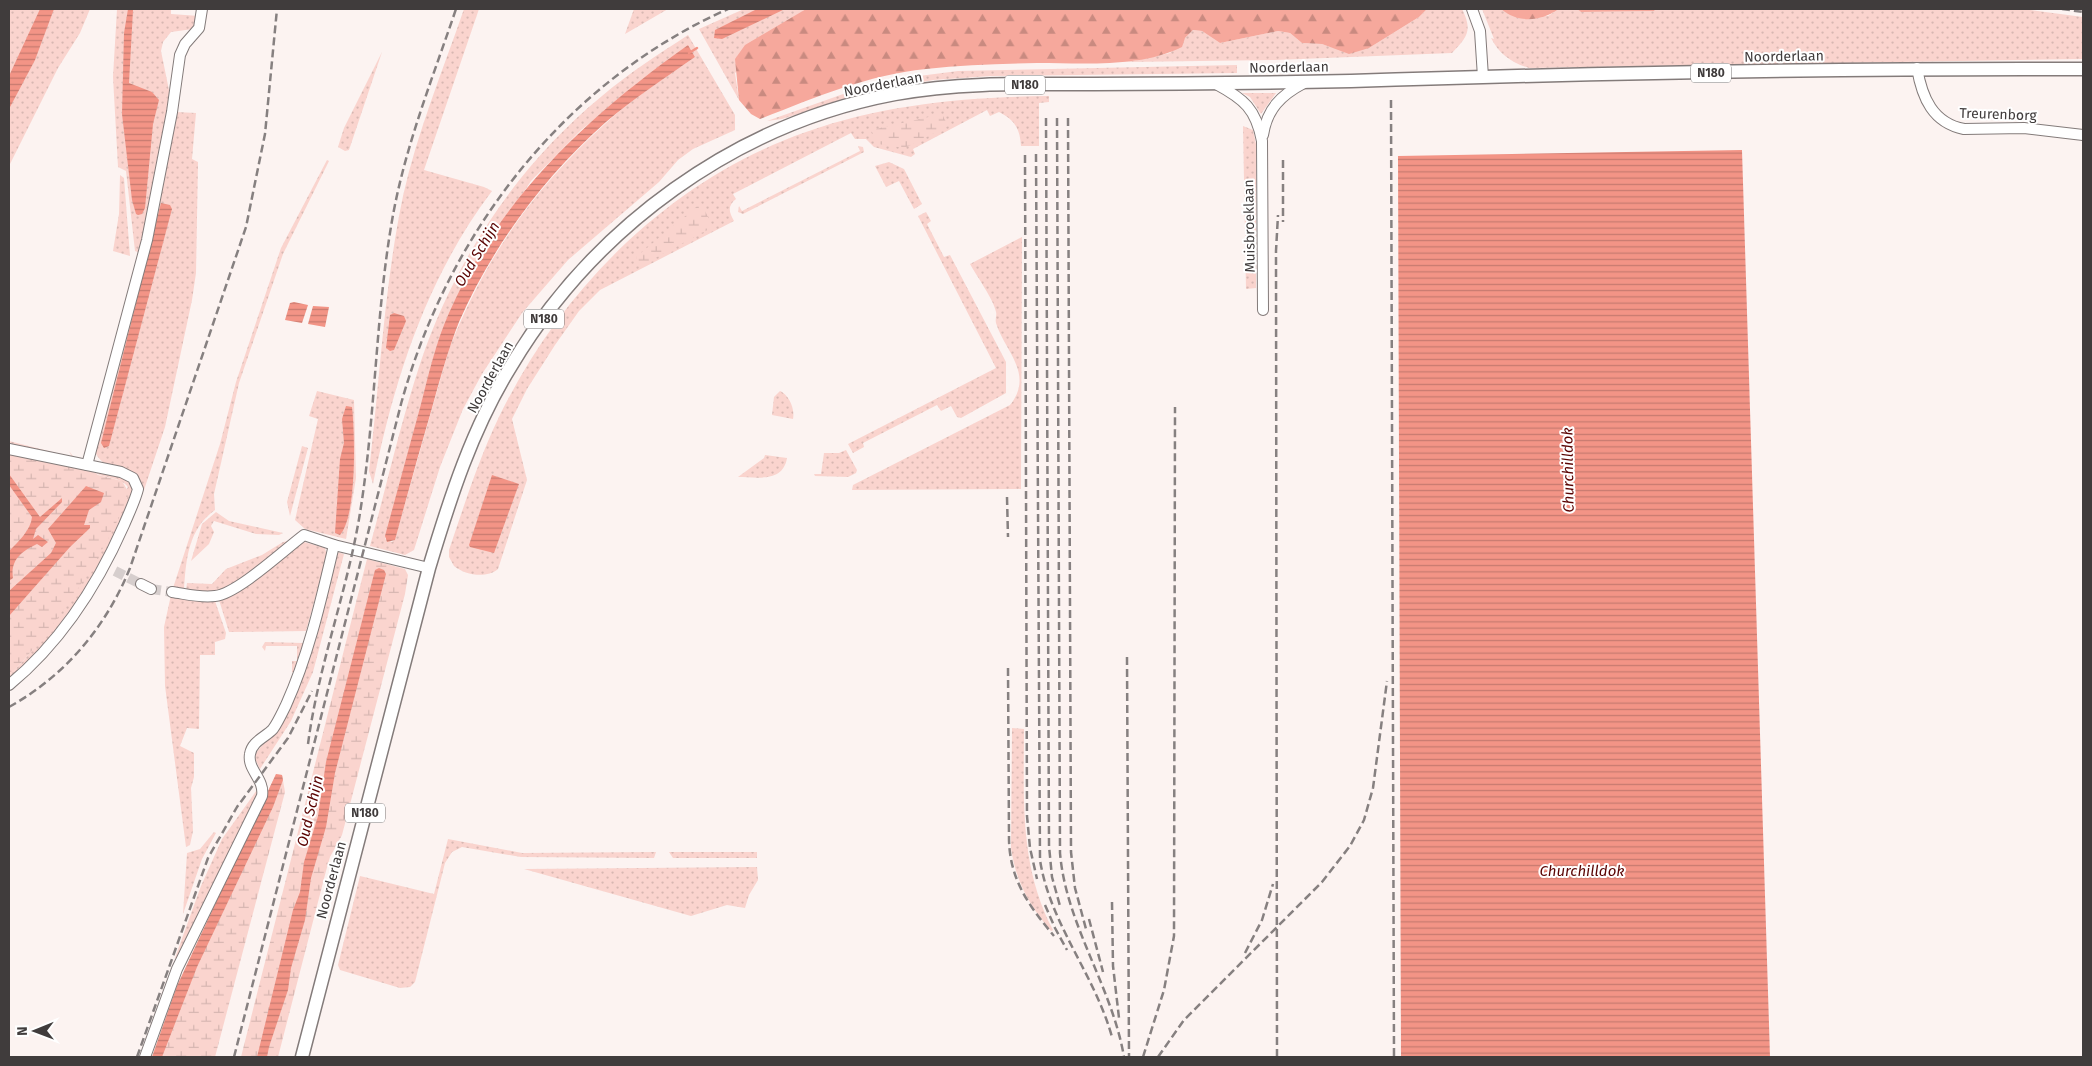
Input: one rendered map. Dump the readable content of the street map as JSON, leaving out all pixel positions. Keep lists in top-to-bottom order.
{
  "streets": {
    "main road": ["Noorderlaan", "N180"],
    "street": ["Treurenborg", "Muisbroeklaan"]
  },
  "crossings": [
    ["Noorderlaan", "Treurenborg"],
    ["Noorderlaan", "Muisbroeklaan"]
  ],
  "water": ["Oud Schijn", "Churchilldok"],
  "north": "left"
}
